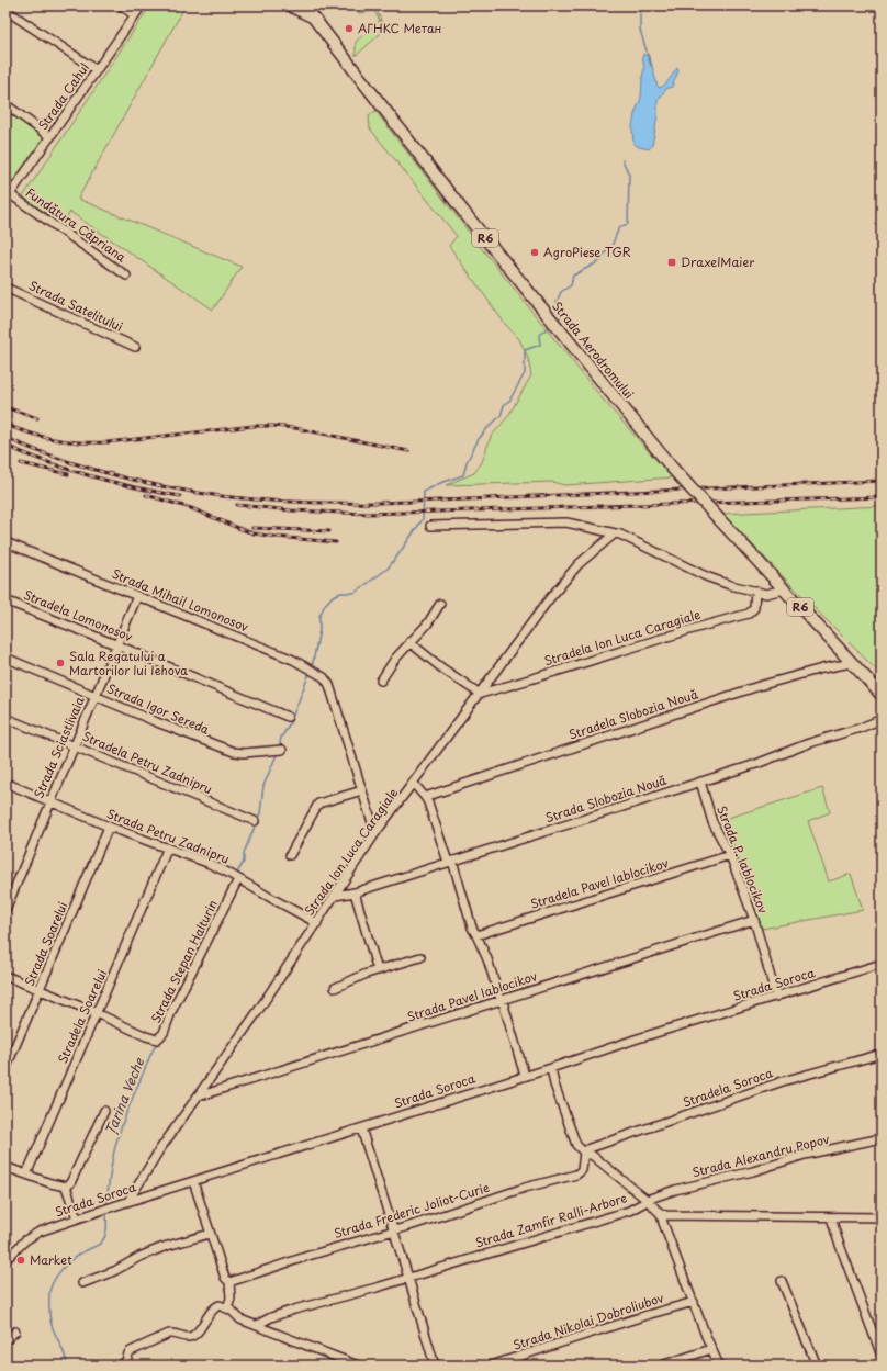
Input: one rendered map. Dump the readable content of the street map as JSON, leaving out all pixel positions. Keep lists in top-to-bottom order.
{
  "streets": {
    "highway": ["R6", "Strada Aerodromului"],
    "street": [
      "Strada Cahul",
      "Fundătura Căpriana",
      "Strada Satelitului",
      "Strada Mihail Lomonosov",
      "Stradela Lomonosov",
      "Stradela Ion Luca Caragiale",
      "Strada Igor Sereda",
      "Stradela Slobozia Nouă",
      "Strada Sciastlivaia",
      "Stradela Petru Zadnipru",
      "Strada Slobozia Nouă",
      "Strada Petru Zadnipru",
      "Strada Ion Luca Caragiale",
      "Strada P. Iablocikov",
      "Stradela Pavel Iablocikov",
      "Strada Soarelui",
      "Strada Stepan Halturin",
      "Strada Soroca",
      "Strada Pavel Iablocikov",
      "Stradela Soarelui",
      "Stradela Sorocа",
      "Strada Alexandru Popov",
      "Strada Frederic Joliot-Curie",
      "Strada Zamfir Ralli-Arbore",
      "Strada Nikolai Dobroliubov"
    ]
  },
  "crossings": [
    ["Strada Cahul", "Fundătura Căpriana"],
    ["Strada Aerodromului", "Stradela Slobozia Nouă"],
    ["Strada Mihail Lomonosov", "Strada Sciastlivaia"],
    ["Strada Mihail Lomonosov", "Strada Ion Luca Caragiale"],
    ["Stradela Lomonosov", "Strada Sciastlivaia"],
    ["Stradela Ion Luca Caragiale", "Strada Ion Luca Caragiale"],
    ["Strada Igor Sereda", "Strada Sciastlivaia"],
    ["Strada Sciastlivaia", "Stradela Petru Zadnipru"],
    ["Strada Sciastlivaia", "Strada Petru Zadnipru"],
    ["Strada Slobozia Nouă", "Strada Ion Luca Caragiale"],
    ["Strada Slobozia Nouă", "Strada P. Iablocikov"],
    ["Strada Petru Zadnipru", "Strada Ion Luca Caragiale"],
    ["Strada Petru Zadnipru", "Strada Soarelui"],
    ["Strada Petru Zadnipru", "Strada Stepan Halturin"],
    ["Strada Petru Zadnipru", "Stradela Soarelui"],
    ["Strada Ion Luca Caragiale", "Strada Soroca"],
    ["Strada Ion Luca Caragiale", "Strada Pavel Iablocikov"],
    ["Strada P. Iablocikov", "Stradela Pavel Iablocikov"],
    ["Strada P. Iablocikov", "Strada Soroca"],
    ["Strada P. Iablocikov", "Strada Pavel Iablocikov"],
    ["Strada Stepan Halturin", "Stradela Soarelui"],
    ["Stradela Sorocа", "Strada Frederic Joliot-Curie"],
    ["Strada Alexandru Popov", "Strada Zamfir Ralli-Arbore"]
  ],
  "water": ["Țarina Veche"],
  "places": {
    "other": [
      "АГНКС Метан",
      "AgroPiese TGR",
      "Sala Regatului a Martorilor lui Iehova",
      "Market"
    ],
    "transit": ["DraxelMaier"]
  }
}
